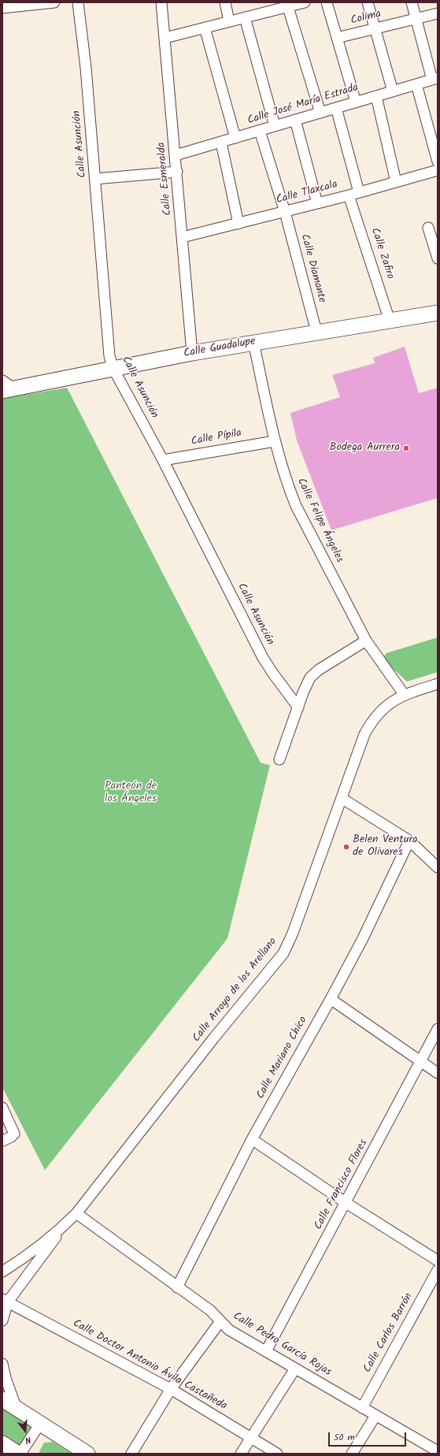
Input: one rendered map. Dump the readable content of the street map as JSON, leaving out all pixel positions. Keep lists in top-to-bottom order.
{
  "streets": {
    "street": [
      "Colima",
      "Calle José María Estrada",
      "Calle Asunción",
      "Calle Esmeralda",
      "Calle Tlaxcala",
      "Calle Zafiro",
      "Calle Diamante",
      "Calle Guadalupe",
      "Calle Pípila",
      "Calle Felipe Ángeles",
      "Calle Arroyo de los Arellano",
      "Calle Mariano Chico",
      "Calle Francisco Flores",
      "Calle Carlos Barrón",
      "Calle Pedro García Rojas",
      "Calle Doctor Antonio Ávila Castañeda"
    ]
  },
  "crossings": [
    ["Calle José María Estrada", "Calle Esmeralda"],
    ["Calle José María Estrada", "Calle Zafiro"],
    ["Calle José María Estrada", "Calle Diamante"],
    ["Calle Asunción", "Calle Guadalupe"],
    ["Calle Asunción", "Calle Pípila"],
    ["Calle Esmeralda", "Calle Tlaxcala"],
    ["Calle Esmeralda", "Calle Guadalupe"],
    ["Calle Tlaxcala", "Calle Zafiro"],
    ["Calle Tlaxcala", "Calle Diamante"],
    ["Calle Zafiro", "Calle Guadalupe"],
    ["Calle Diamante", "Calle Guadalupe"],
    ["Calle Guadalupe", "Calle Felipe Ángeles"],
    ["Calle Pípila", "Calle Felipe Ángeles"],
    ["Calle Felipe Ángeles", "Calle Arroyo de los Arellano"],
    ["Calle Arroyo de los Arellano", "Calle Pedro García Rojas"],
    ["Calle Arroyo de los Arellano", "Calle Doctor Antonio Ávila Castañeda"],
    ["Calle Mariano Chico", "Calle Pedro García Rojas"],
    ["Calle Francisco Flores", "Calle Pedro García Rojas"],
    ["Calle Carlos Barrón", "Calle Pedro García Rojas"]
  ],
  "parks": ["Panteón de los Ángeles"],
  "places": ["Bodega Aurrera", "Belen Ventura de Olivares"],
  "scale_bar": "50 m",
  "north": "bottom"
}
